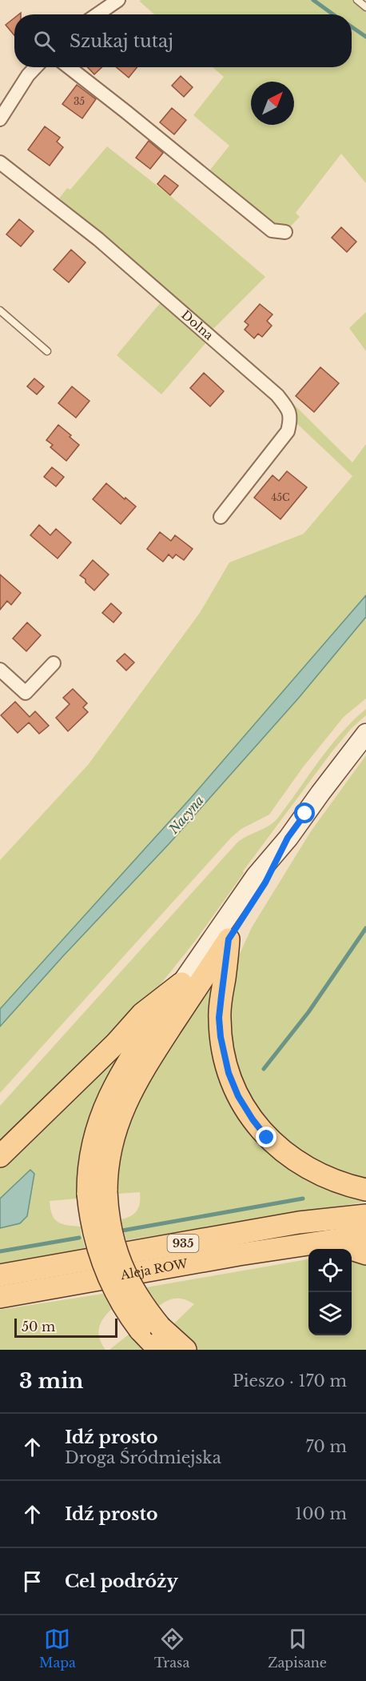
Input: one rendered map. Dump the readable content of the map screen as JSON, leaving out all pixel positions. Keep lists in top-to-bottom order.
{
  "streets": {
    "main road": ["935", "Aleja ROW"],
    "street": ["Dolna"]
  },
  "water": ["Nacyna"],
  "house_numbers": ["35", "45C"],
  "scale_bar": "50 m",
  "north": "top right",
  "page": {
    "search": "Szukaj tutaj",
    "scale": "50 m",
    "heading": ["3 min", "Pieszo · 170 m"],
    "list": [
      ["Idź prosto", "Droga Śródmiejska", "70 m"],
      ["Idź prosto", "100 m"],
      "Cel podróży"
    ],
    "nav": ["Mapa", "Trasa", "Zapisane"]
  }
}
